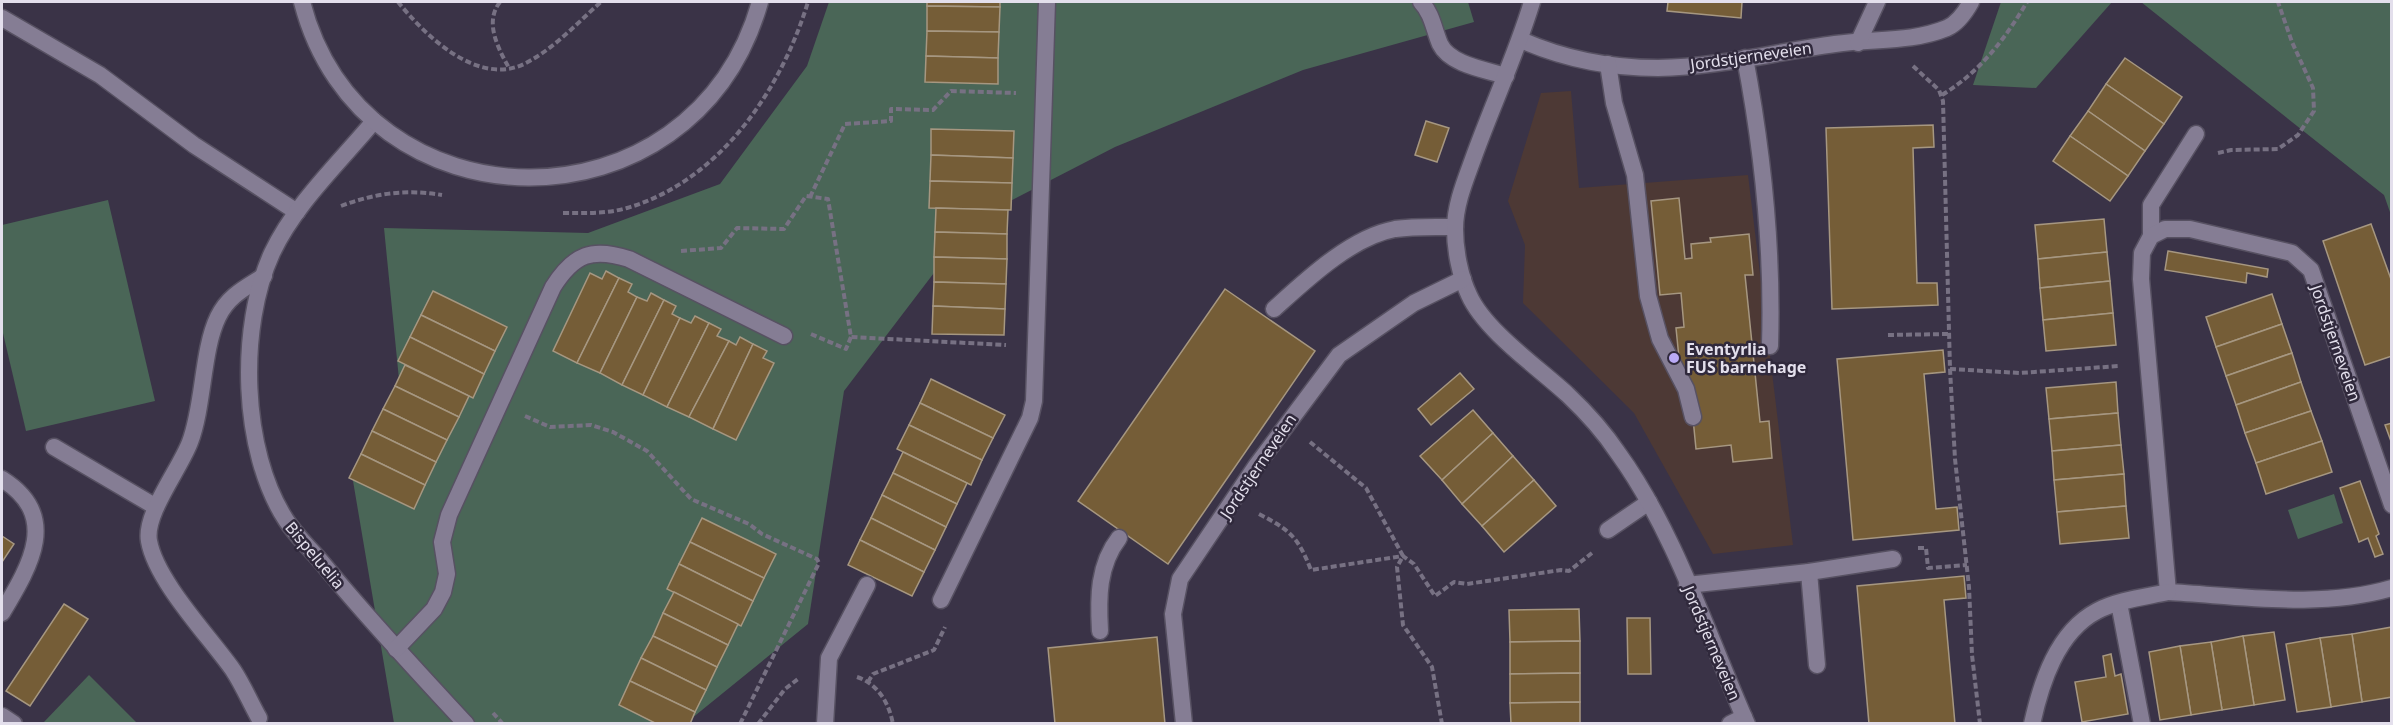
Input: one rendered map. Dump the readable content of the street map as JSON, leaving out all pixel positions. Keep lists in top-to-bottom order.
{
  "streets": {
    "street": ["Jordstjerneveien", "Bispeluelia"]
  },
  "places": ["Eventyrlia FUS barnehage"]
}
